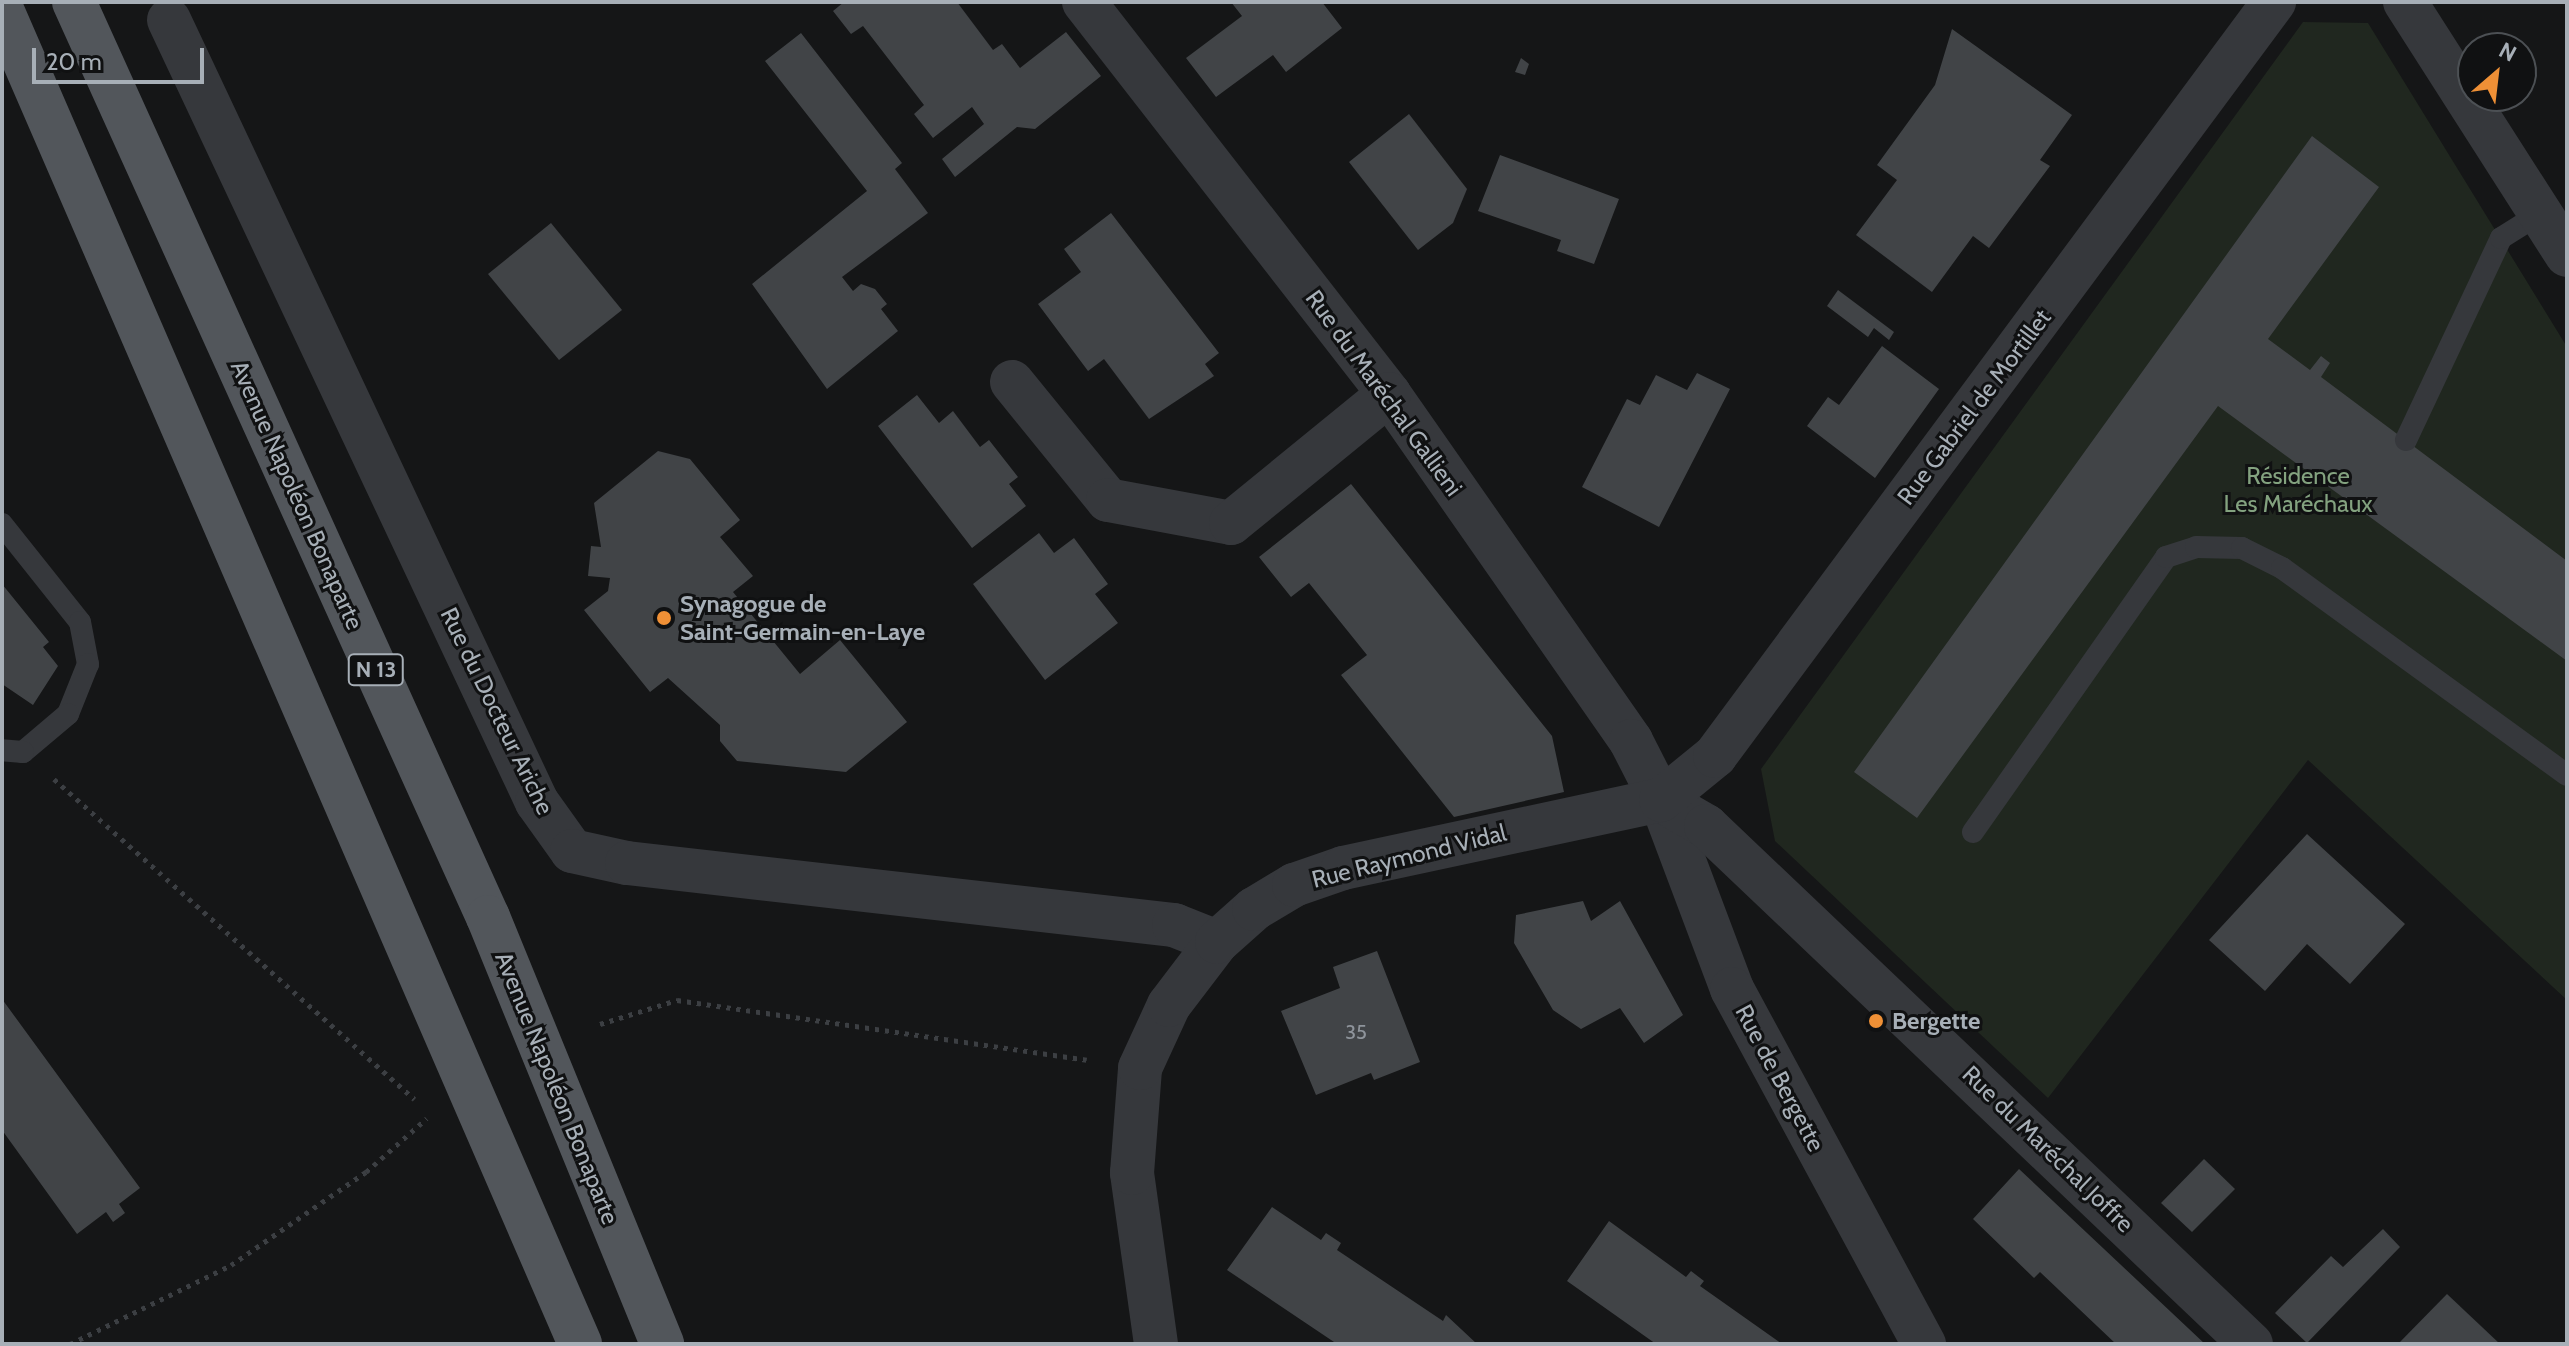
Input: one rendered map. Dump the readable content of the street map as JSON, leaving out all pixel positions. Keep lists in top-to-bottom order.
{
  "streets": {
    "main road": ["Avenue Napoléon Bonaparte", "N 13"],
    "street": [
      "Rue du Maréchal Gallieni",
      "Rue Gabriel de Mortillet",
      "Rue du Docteur Ariche",
      "Rue Raymond Vidal",
      "Rue de Bergette",
      "Rue du Maréchal Joffre"
    ]
  },
  "crossings": [
    ["Rue du Maréchal Gallieni", "Rue Gabriel de Mortillet"],
    ["Rue du Maréchal Gallieni", "Rue Raymond Vidal"],
    ["Rue du Maréchal Gallieni", "Rue de Bergette"],
    ["Rue du Maréchal Gallieni", "Rue du Maréchal Joffre"],
    ["Rue Gabriel de Mortillet", "Rue Raymond Vidal"],
    ["Rue Gabriel de Mortillet", "Rue de Bergette"],
    ["Rue Gabriel de Mortillet", "Rue du Maréchal Joffre"],
    ["Rue du Docteur Ariche", "Rue Raymond Vidal"],
    ["Rue Raymond Vidal", "Rue de Bergette"],
    ["Rue Raymond Vidal", "Rue du Maréchal Joffre"],
    ["Rue de Bergette", "Rue du Maréchal Joffre"]
  ],
  "parks": ["Résidence Les Maréchaux"],
  "places": ["Synagogue de Saint-Germain-en-Laye", "Bergette"],
  "house_numbers": ["35"],
  "scale_bar": "20 m",
  "north": "top right"
}
